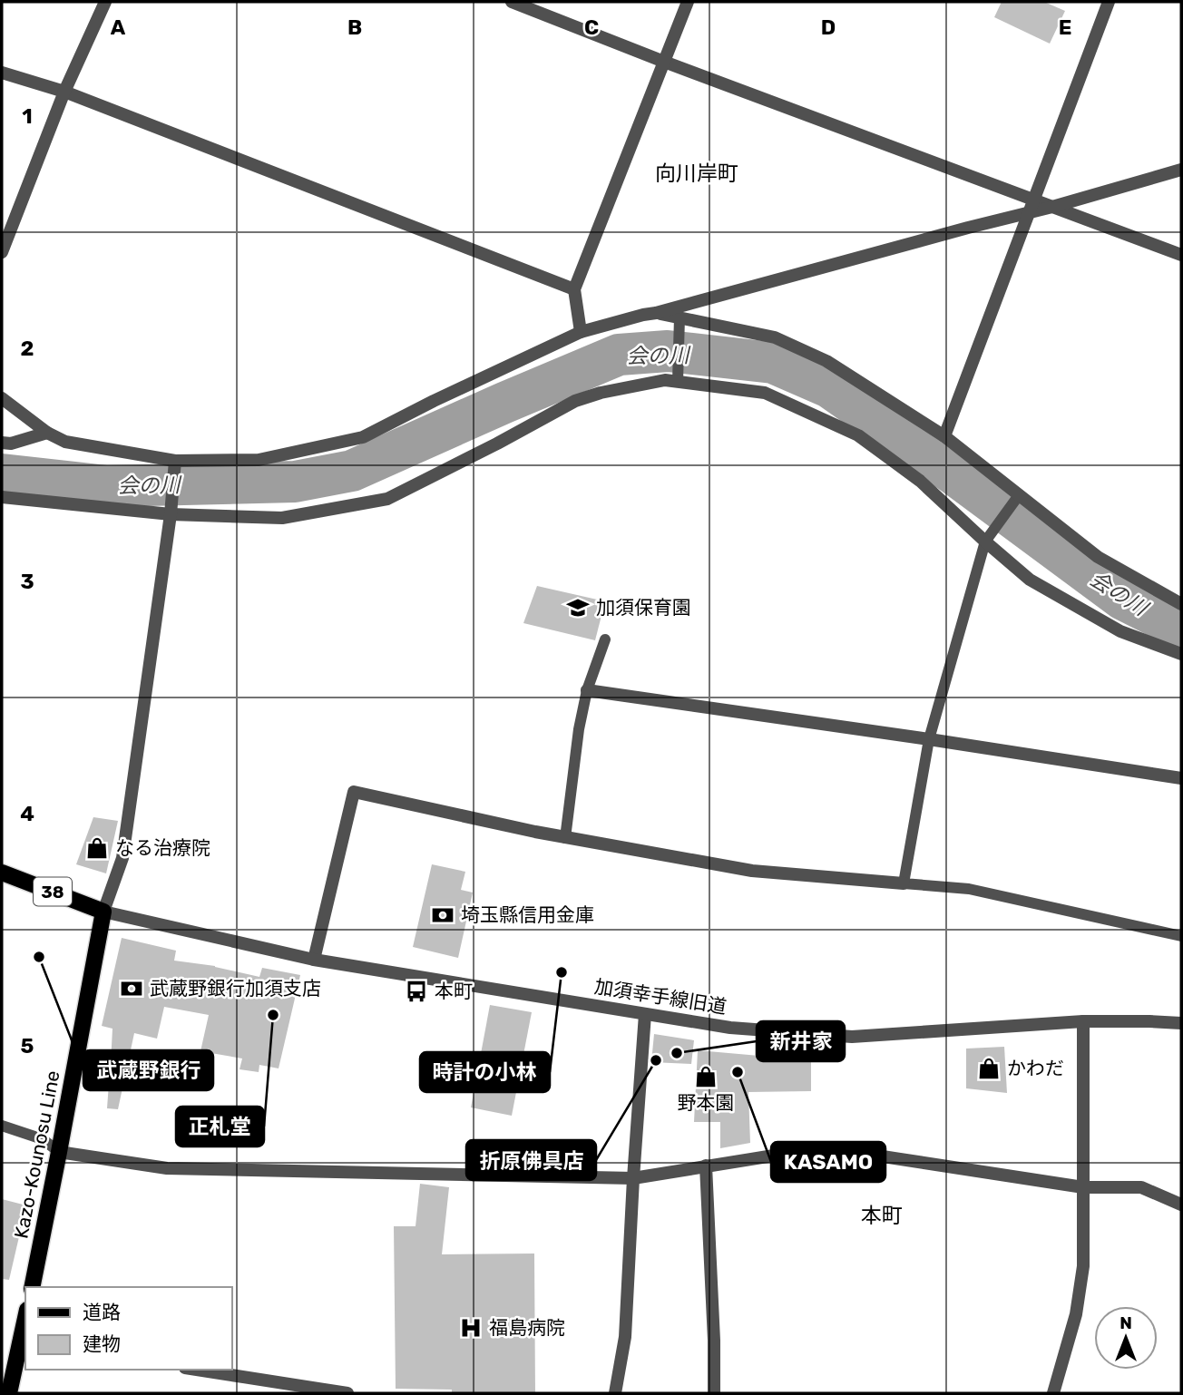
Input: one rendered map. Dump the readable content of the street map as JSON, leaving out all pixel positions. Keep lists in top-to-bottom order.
{
  "streets": {
    "main road": ["38", "Kazo-Kounosu Line"],
    "street": ["加須幸手線旧道"]
  },
  "crossings": [
    ["38", "加須幸手線旧道"],
    ["38", "Kazo-Kounosu Line"],
    ["加須幸手線旧道", "Kazo-Kounosu Line"]
  ],
  "districts": ["向川岸町", "本町"],
  "water": ["会の川"],
  "places": {
    "school or university": ["加須保育園"],
    "shop": ["なる治療院", "かわだ", "野本園"],
    "bank": ["埼玉縣信用金庫", "武蔵野銀行加須支店"],
    "other": [
      "武蔵野銀行",
      "時計の小林",
      "正札堂",
      "新井家",
      "折原佛具店",
      "KASAMO"
    ],
    "bus stop": ["本町"],
    "hospital": ["福島病院"]
  },
  "legend": ["道路", "建物"],
  "north": "top",
  "grid": {
    "columns": [
      "A",
      "B",
      "C",
      "D",
      "E"
    ],
    "rows": [
      "1",
      "2",
      "3",
      "4",
      "5"
    ]
  }
}
